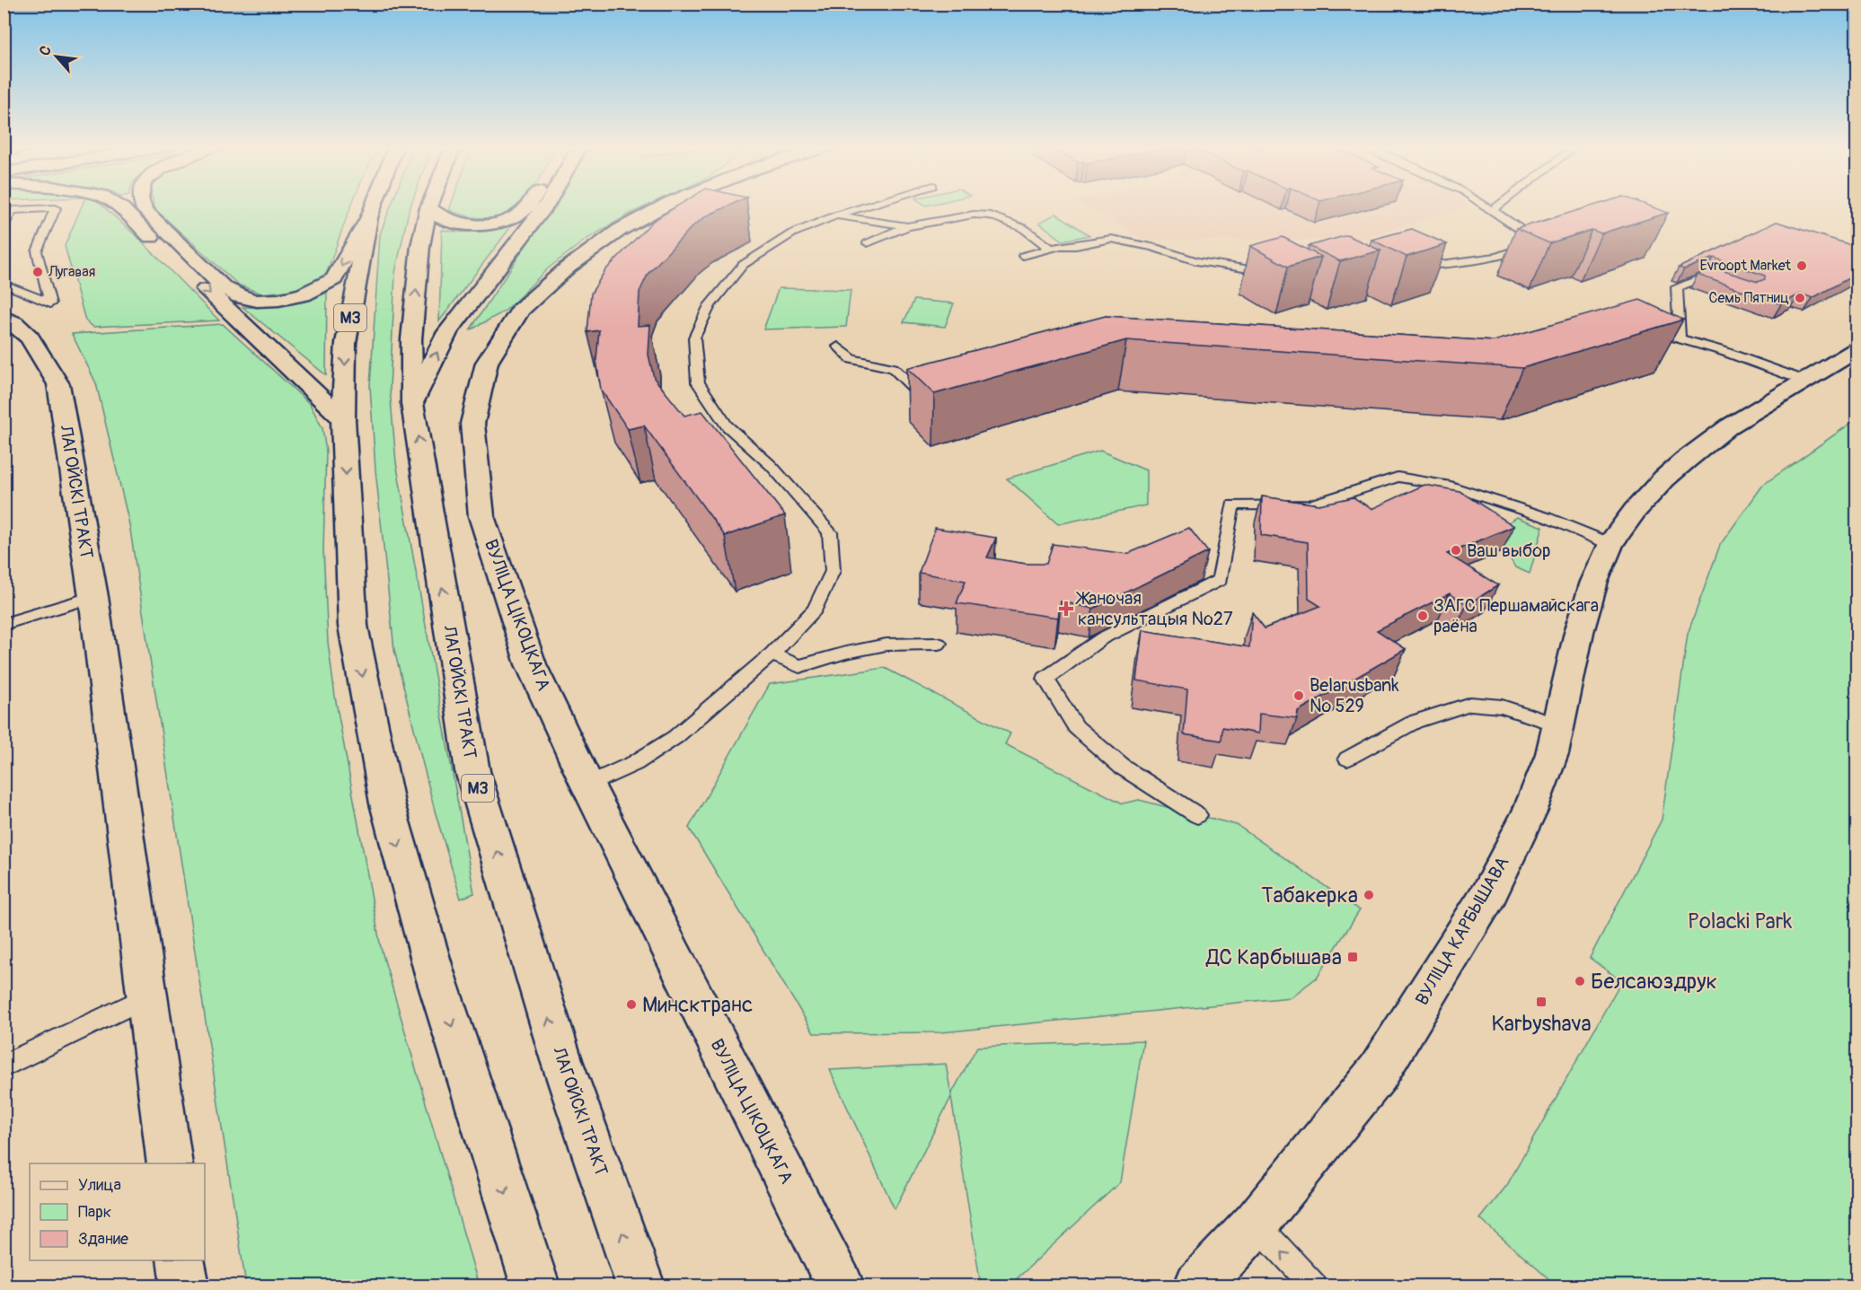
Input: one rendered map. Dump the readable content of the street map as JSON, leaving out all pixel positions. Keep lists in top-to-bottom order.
{
  "streets": {
    "main road": [
      "М3",
      "ЛАГОЙСКІ ТРАКТ",
      "ВУЛІЦА ЦІКОЦКАГА",
      "ВУЛІЦА КАРБЫШАВА"
    ]
  },
  "parks": ["Polacki Park"],
  "places": {
    "other": [
      "Evroopt Market",
      "Лугавая",
      "Семь Пятниц",
      "Ваш выбор",
      "ЗАГС Першамайскага раёна",
      "Belarusbank № 529",
      "Табакерка",
      "Белсаюздрук",
      "Минсктранс"
    ],
    "health": ["Жаночая кансультацыя №27"],
    "transit": ["ДС Карбышава", "Karbyshava"]
  },
  "legend": ["Улица", "Парк", "Здание"],
  "north": "top left"
}
